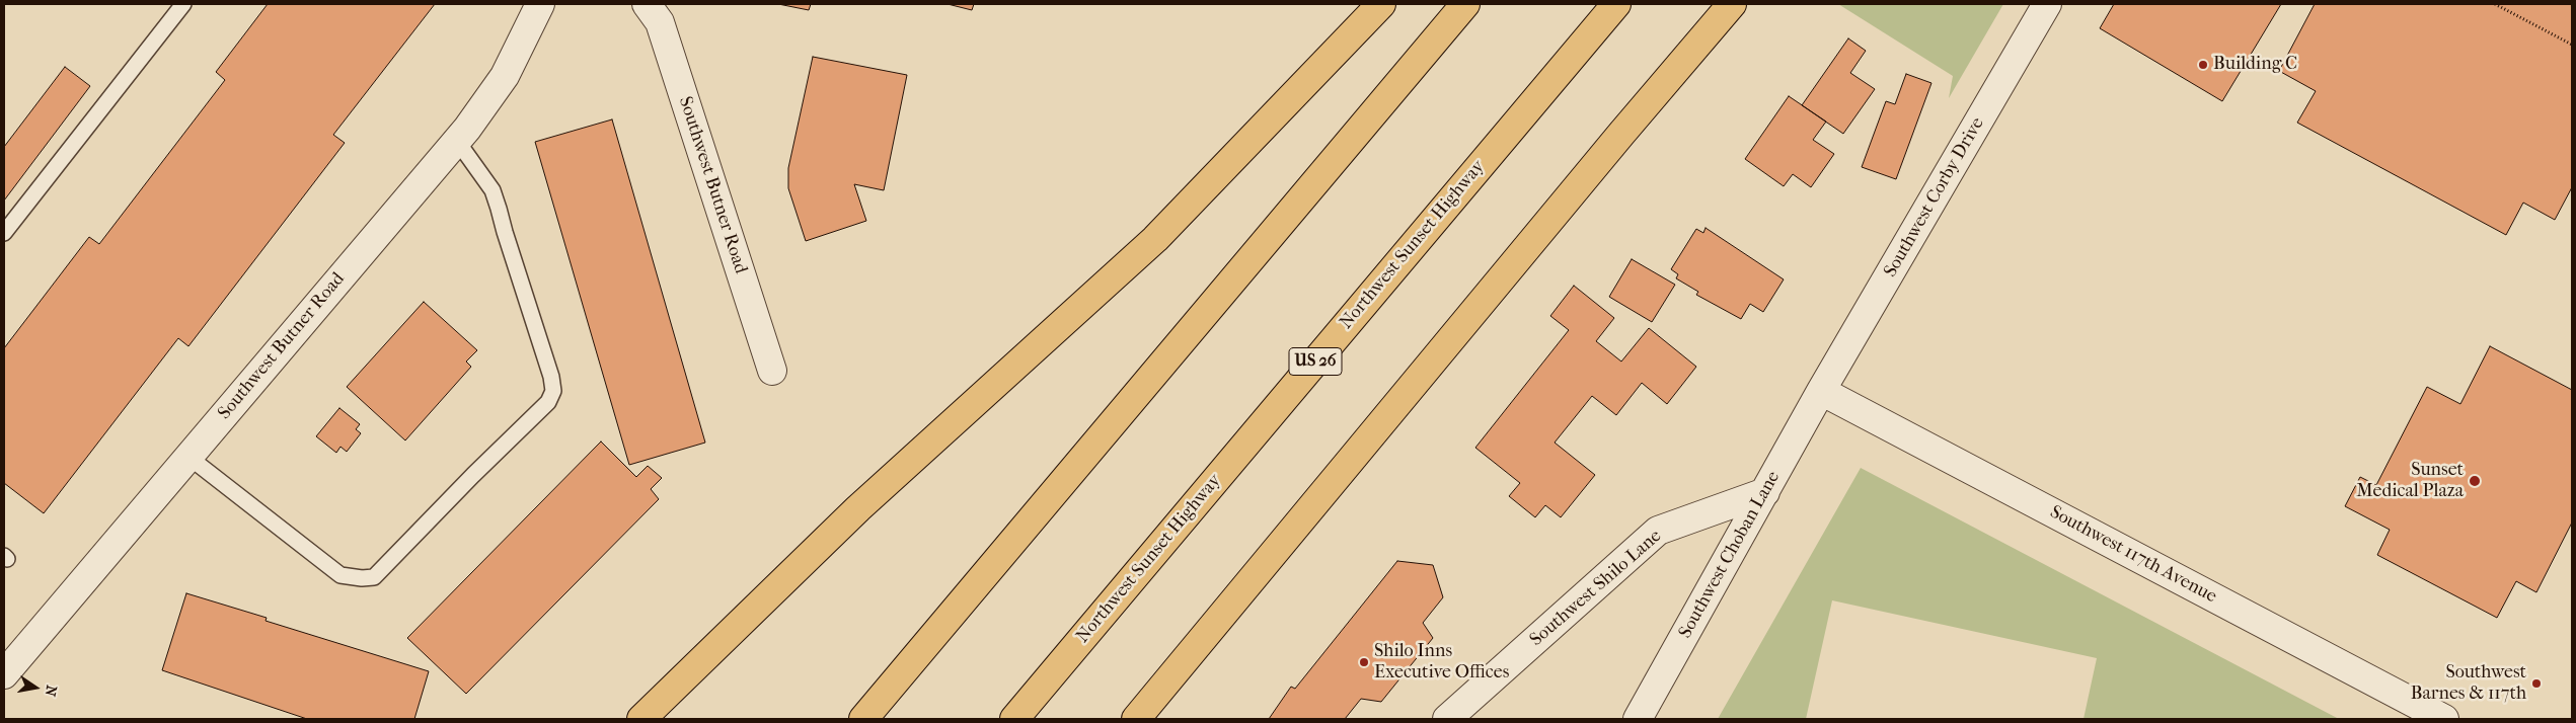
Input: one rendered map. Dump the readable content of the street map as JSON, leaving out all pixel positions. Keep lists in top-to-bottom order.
{
  "streets": {
    "highway": ["Northwest Sunset Highway", "US 26"],
    "street": [
      "Southwest Butner Road",
      "Southwest Corby Drive",
      "Southwest Choban Lane",
      "Southwest 117th Avenue",
      "Southwest Shilo Lane"
    ]
  },
  "crossings": [
    ["Southwest Corby Drive", "Southwest Choban Lane"],
    ["Southwest Corby Drive", "Southwest 117th Avenue"],
    ["Southwest Choban Lane", "Southwest 117th Avenue"],
    ["Southwest Choban Lane", "Southwest Shilo Lane"]
  ],
  "places": [
    "Building C",
    "Sunset Medical Plaza",
    "Shilo Inns Executive Offices",
    "Southwest Barnes & 117th"
  ],
  "north": "right"
}
